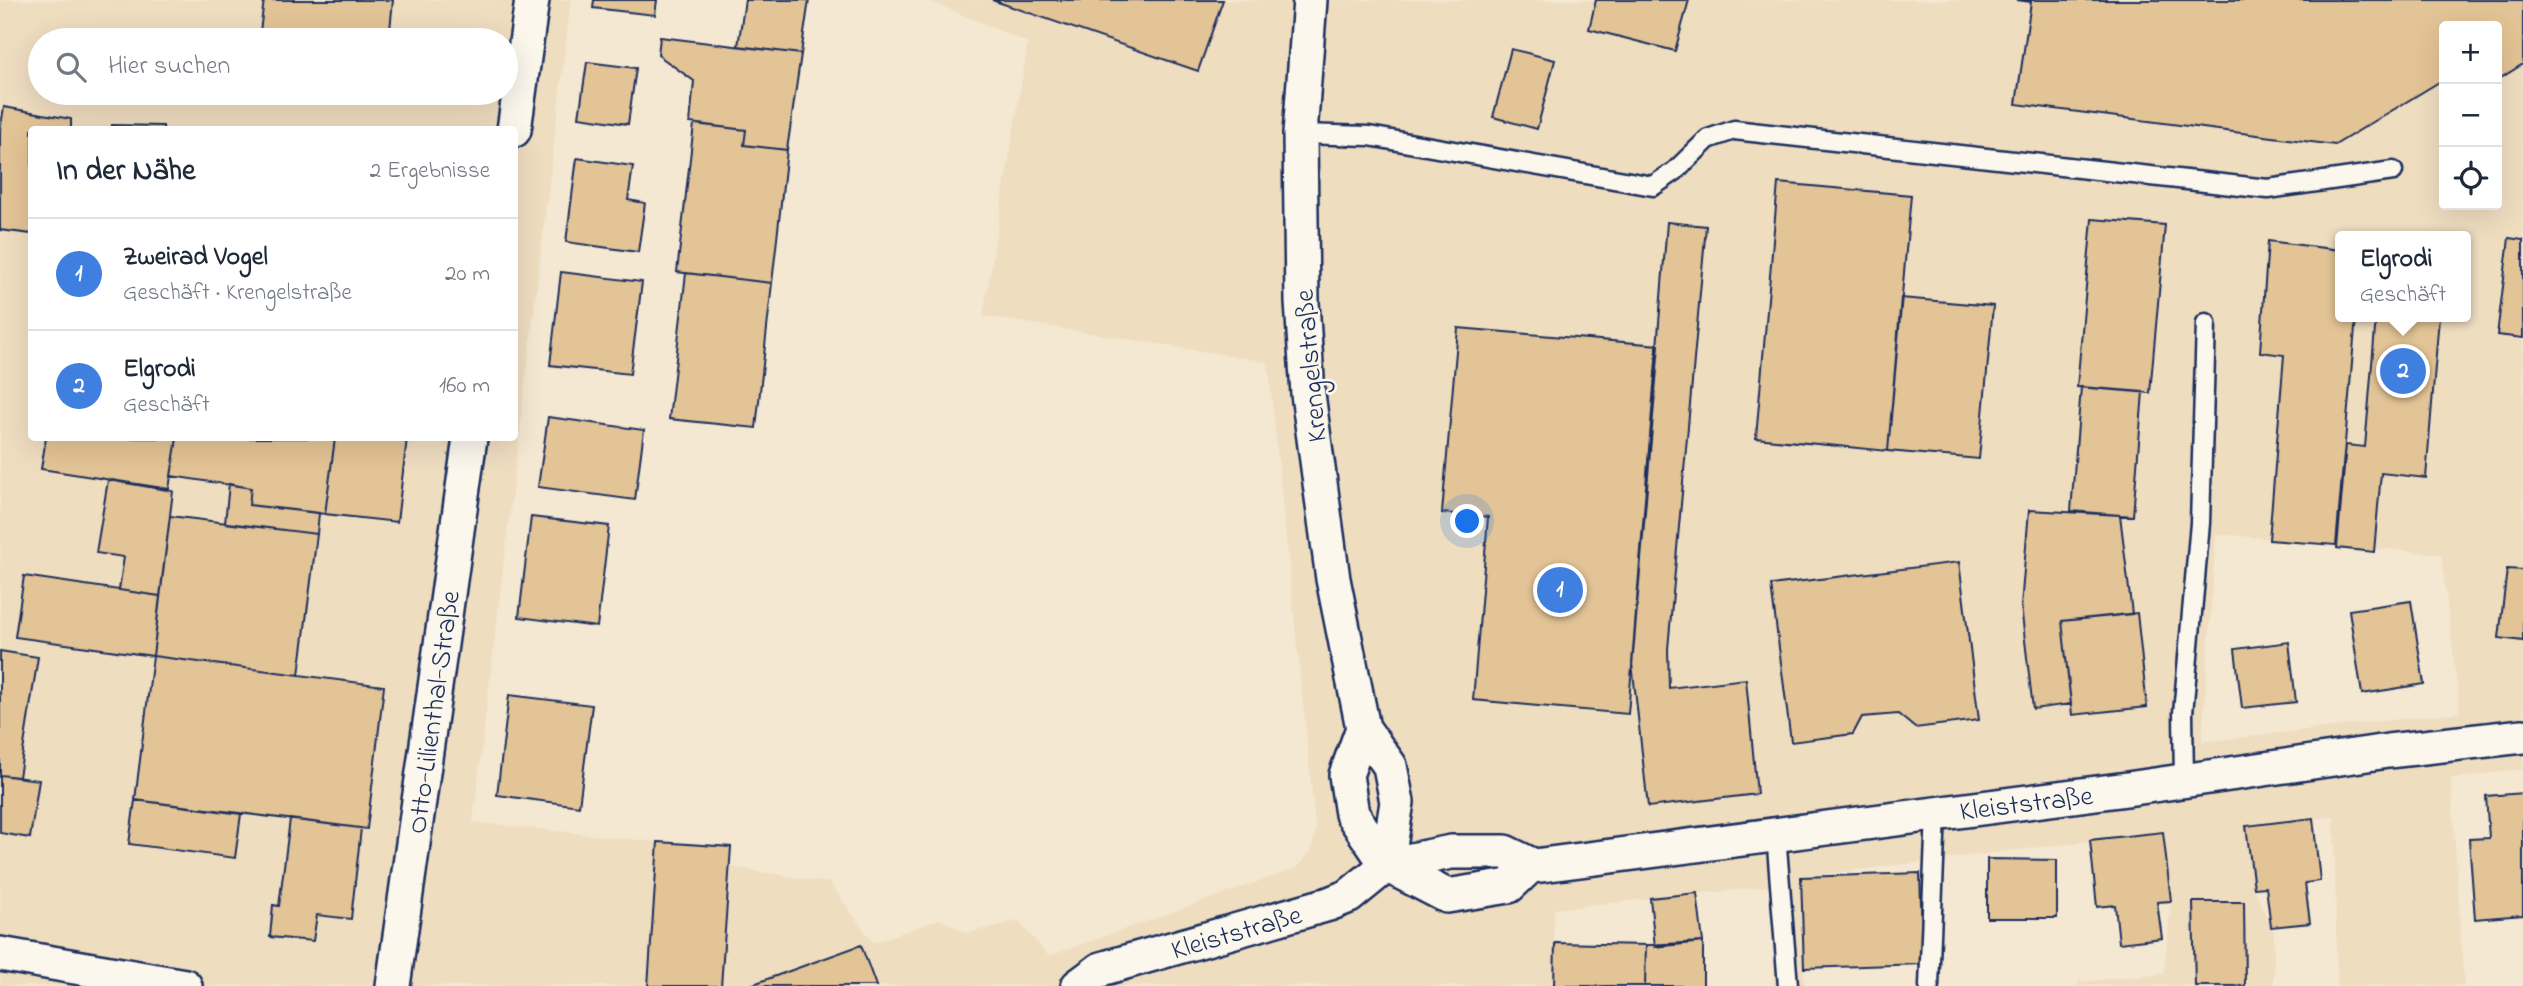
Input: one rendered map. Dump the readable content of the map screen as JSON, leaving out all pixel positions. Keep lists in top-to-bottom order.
{
  "streets": {
    "street": ["Krengelstraße", "Otto-Lilienthal-Straße", "Kleiststraße"]
  },
  "crossings": [
    ["Krengelstraße", "Kleiststraße"]
  ],
  "page": {
    "map_buttons": ["+", "−"],
    "search": "Hier suchen",
    "heading": ["In der Nähe", "2 Ergebnisse"],
    "list": [
      {
        "mark": "1",
        "name": "Zweirad Vogel",
        "note": "Geschäft · Krengelstraße",
        "value": "20 m"
      },
      {
        "mark": "2",
        "name": "Elgrodi",
        "note": "Geschäft",
        "value": "160 m"
      }
    ],
    "popup": ["Elgrodi", "Geschäft"],
    "pins": ["2", "1"]
  }
}
